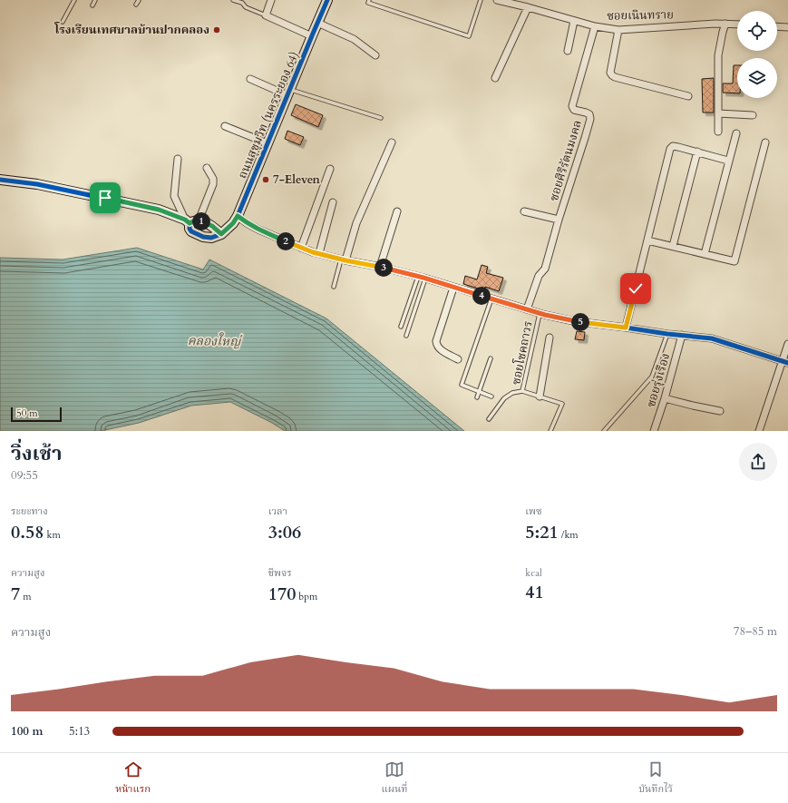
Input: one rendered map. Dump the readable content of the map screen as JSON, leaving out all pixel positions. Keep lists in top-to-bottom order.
{
  "streets": {
    "street": [
      "ซอยเนินทราย",
      "ถนนสุขุมวิท (นครระยอง 64)",
      "ซอยศิริรัตนมงคล",
      "ซอยรุ่งเรือง"
    ],
    "lane": ["ซอยโชคถาวร"]
  },
  "crossings": [
    ["ซอยเนินทราย", "ซอยศิริรัตนมงคล"]
  ],
  "water": ["คลองใหญ่"],
  "places": ["โรงเรียนเทศบาลบ้านปากคลอง", "7-Eleven"],
  "scale_bar": "50 m",
  "page": {
    "pins": [
      "1",
      "2",
      "3",
      "4",
      "5"
    ],
    "scale": "50 m",
    "heading": ["วิ่งเช้า", "09:55"],
    "stats": [
      ["ระยะทาง", "0.58 km"],
      ["เวลา", "3:06"],
      ["เพซ", "5:21 /km"],
      ["ความสูง", "7 m"],
      ["ชีพจร", "170 bpm"],
      ["kcal", "41"]
    ],
    "chart": ["ความสูง", "78–85 m"],
    "list": [
      {
        "name": "100 m",
        "note": "5:13"
      }
    ],
    "tabs": ["หน้าแรก", "แผนที่", "บันทึกไว้"]
  }
}
